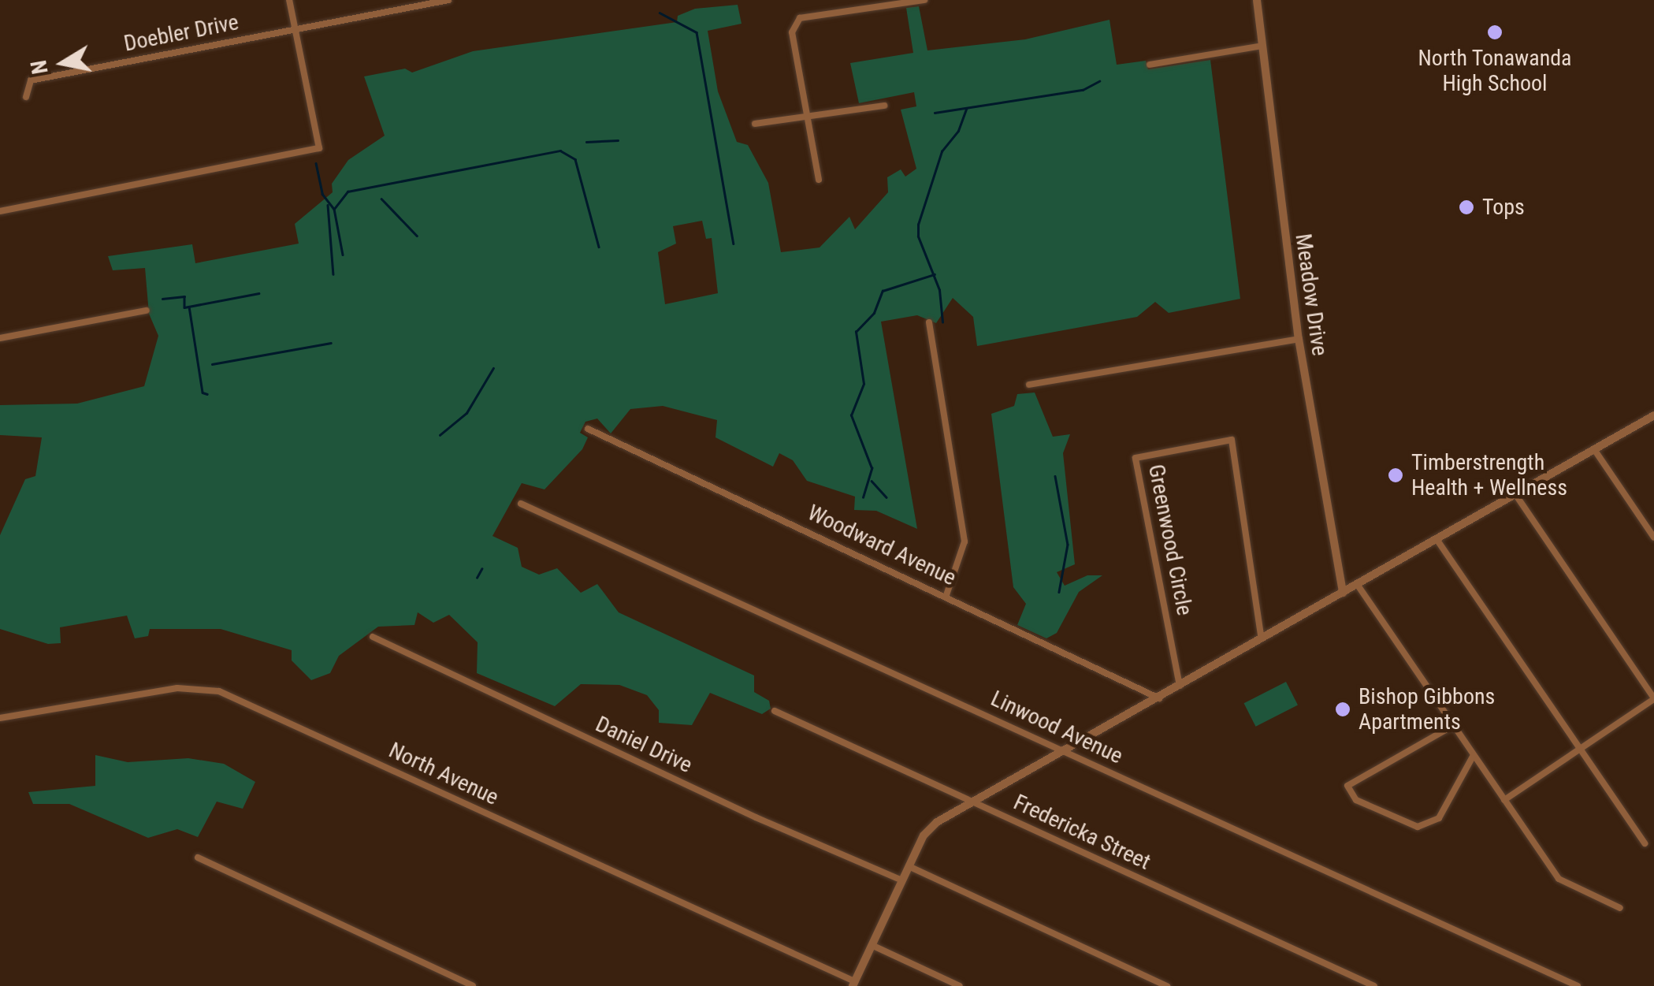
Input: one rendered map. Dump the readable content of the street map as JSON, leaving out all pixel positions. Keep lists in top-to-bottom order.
{
  "streets": {
    "street": [
      "Doebler Drive",
      "Meadow Drive",
      "Greenwood Circle",
      "Woodward Avenue",
      "Linwood Avenue",
      "Daniel Drive",
      "North Avenue",
      "Fredericka Street"
    ]
  },
  "places": [
    "North Tonawanda High School",
    "Tops",
    "Timberstrength Health + Wellness",
    "Bishop Gibbons Apartments"
  ],
  "north": "left"
}
